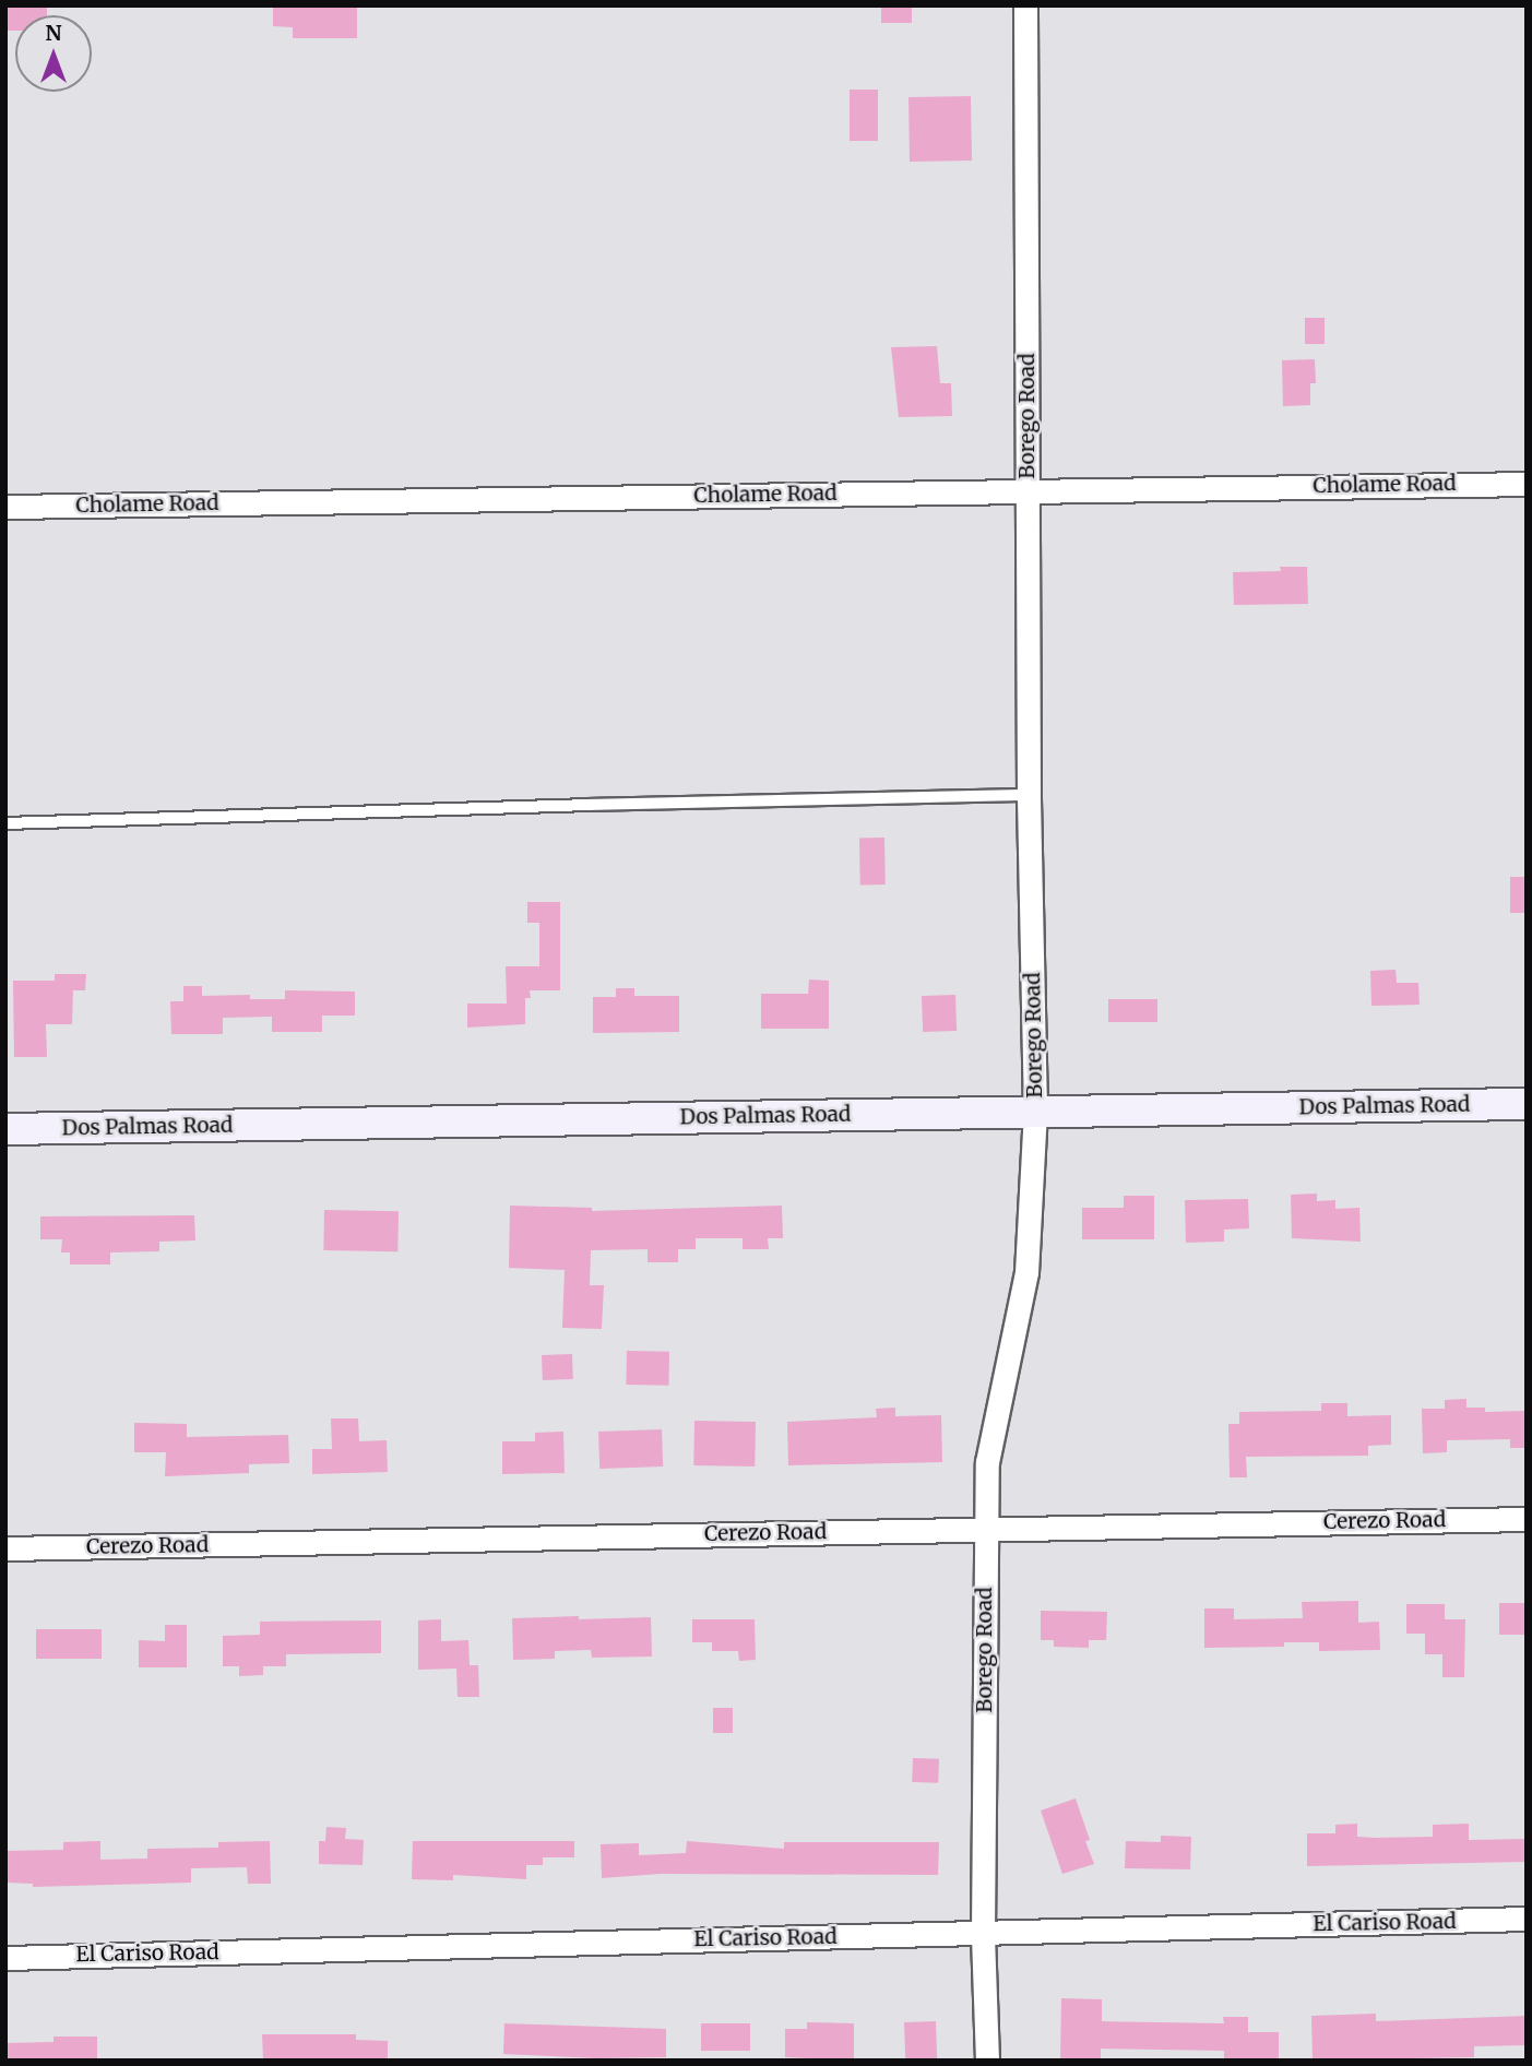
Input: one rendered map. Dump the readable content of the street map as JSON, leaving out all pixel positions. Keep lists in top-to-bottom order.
{
  "streets": {
    "street": [
      "Borego Road",
      "Cholame Road",
      "Dos Palmas Road",
      "Cerezo Road",
      "El Cariso Road"
    ]
  },
  "crossings": [
    ["Borego Road", "Cholame Road"],
    ["Borego Road", "Dos Palmas Road"],
    ["Borego Road", "Cerezo Road"],
    ["Borego Road", "El Cariso Road"]
  ],
  "north": "top"
}
